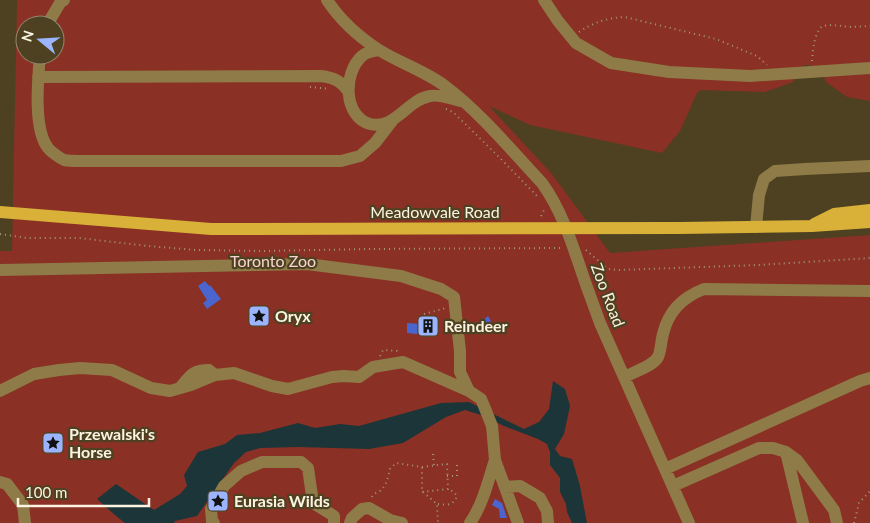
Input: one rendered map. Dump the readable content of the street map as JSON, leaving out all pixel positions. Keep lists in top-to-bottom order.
{
  "streets": {
    "main road": ["Meadowvale Road"],
    "street": ["Zoo Road"]
  },
  "crossings": [
    ["Meadowvale Road", "Zoo Road"]
  ],
  "parks": ["Toronto Zoo"],
  "places": {
    "place": ["Oryx", "Przewalski's Horse", "Eurasia Wilds"],
    "building": ["Reindeer"]
  },
  "scale_bar": "100 m",
  "north": "left"
}
